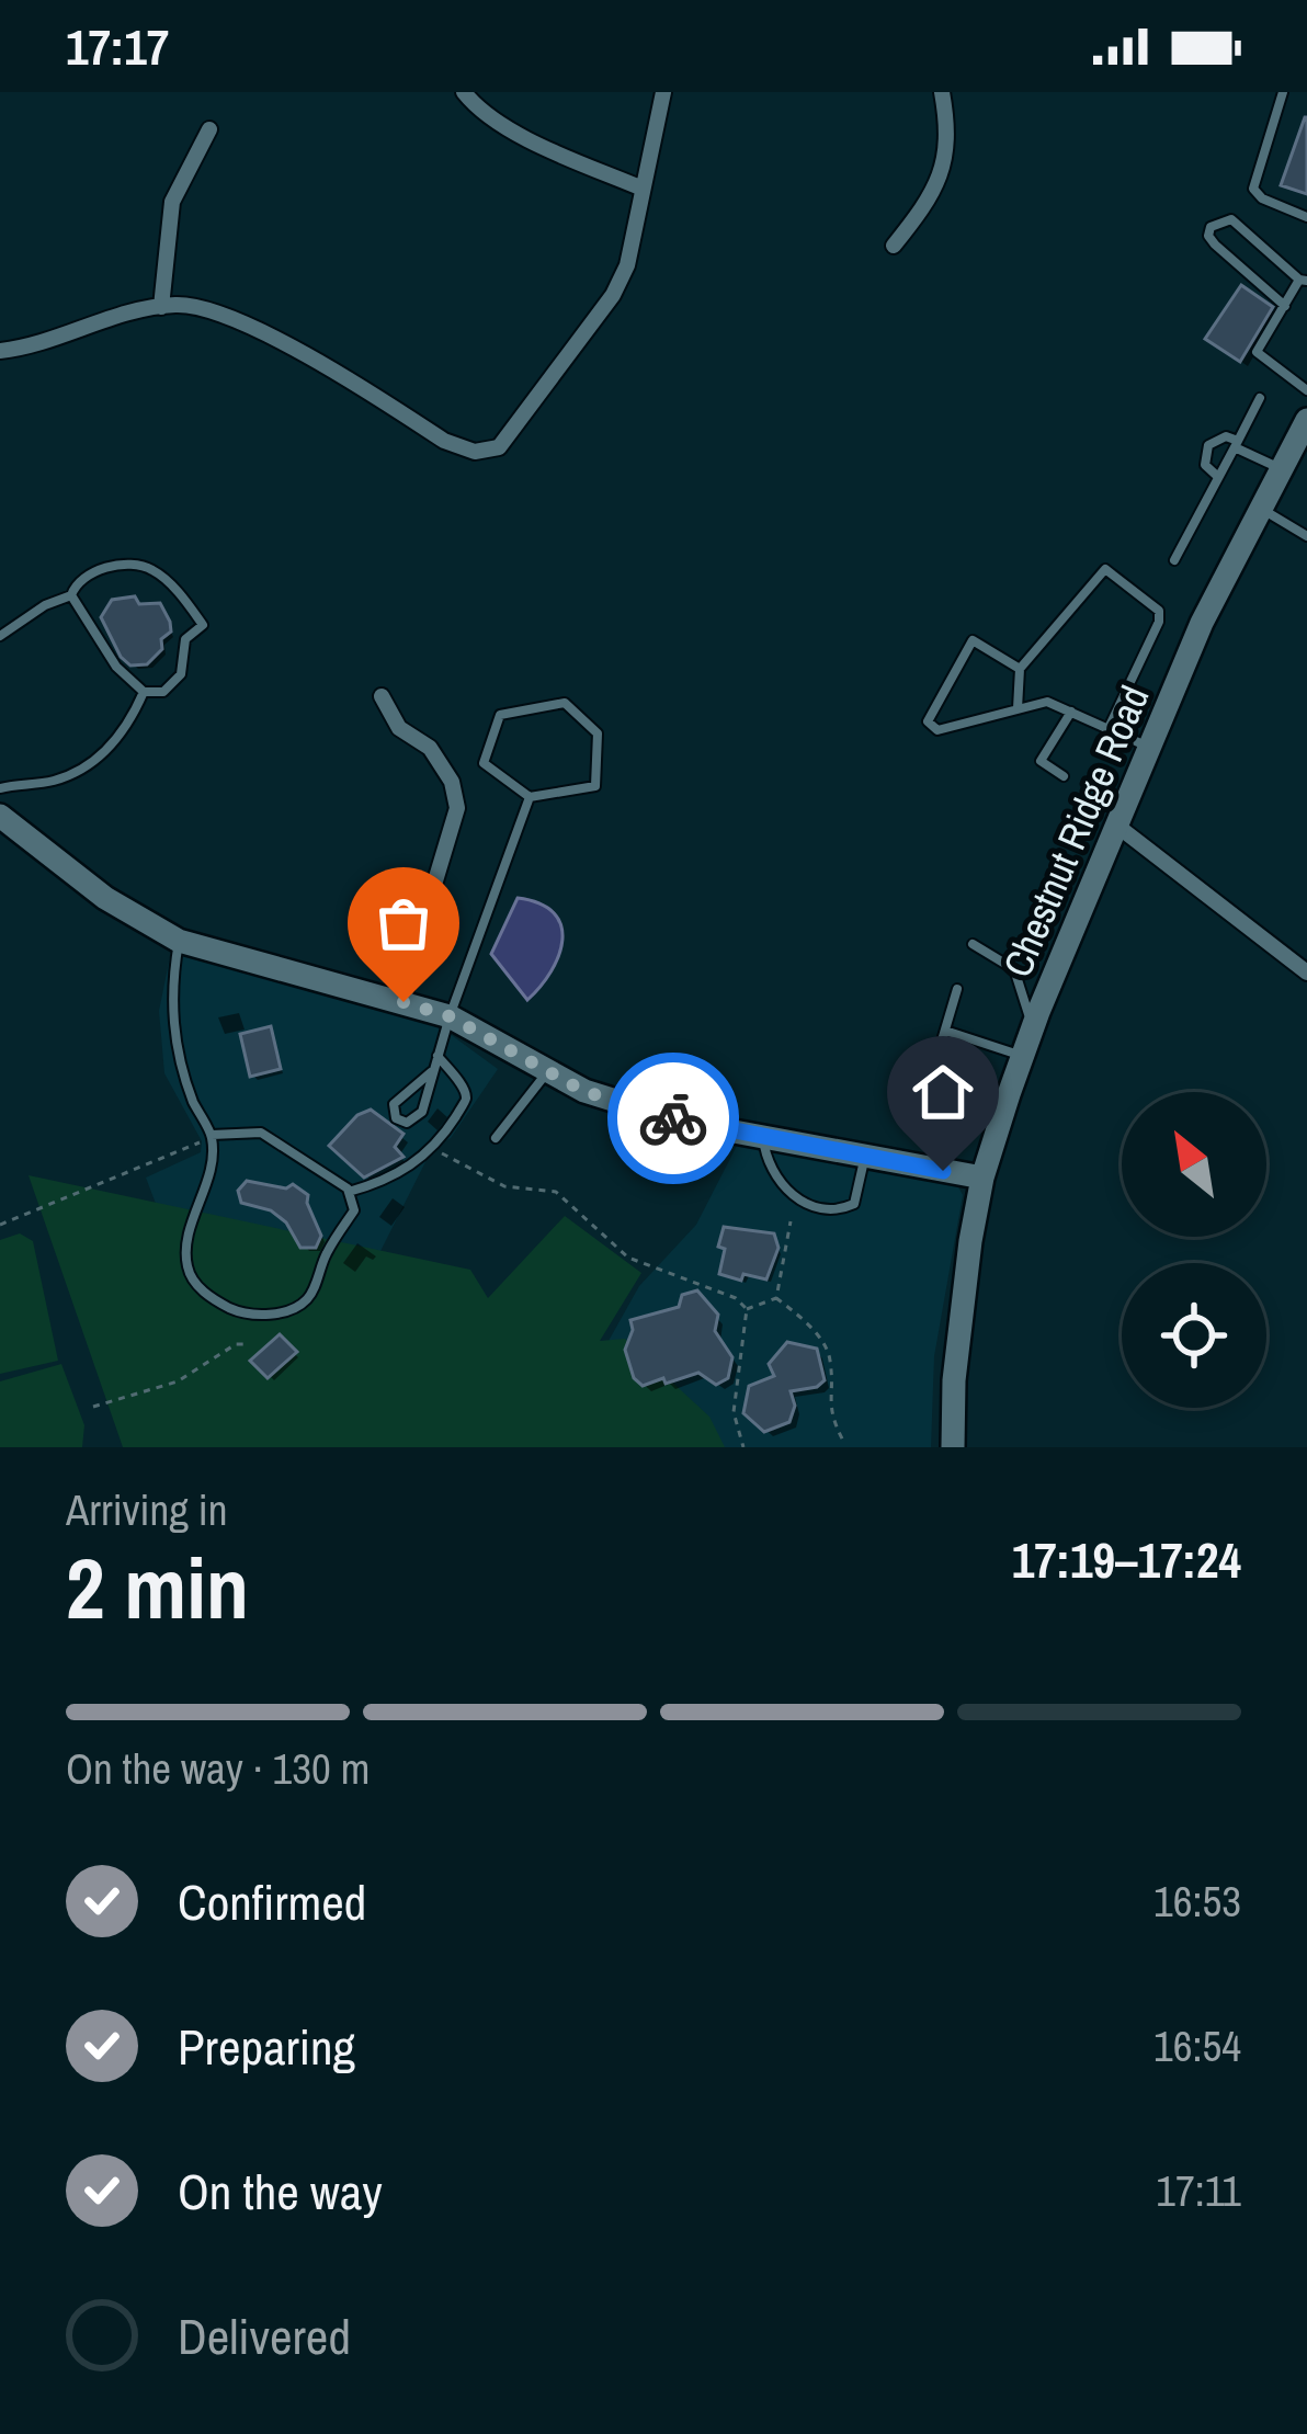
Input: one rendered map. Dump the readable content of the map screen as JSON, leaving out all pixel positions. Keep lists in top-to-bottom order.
{
  "streets": {
    "main road": ["Chestnut Ridge Road"]
  },
  "north": "top left",
  "page": {
    "status": "17:17",
    "heading": ["2 min", "Arriving in", "17:19–17:24"],
    "bar": "On the way · 130 m",
    "list": [
      ["Confirmed", "16:53"],
      ["Preparing", "16:54"],
      ["On the way", "17:11"],
      "Delivered"
    ]
  }
}
